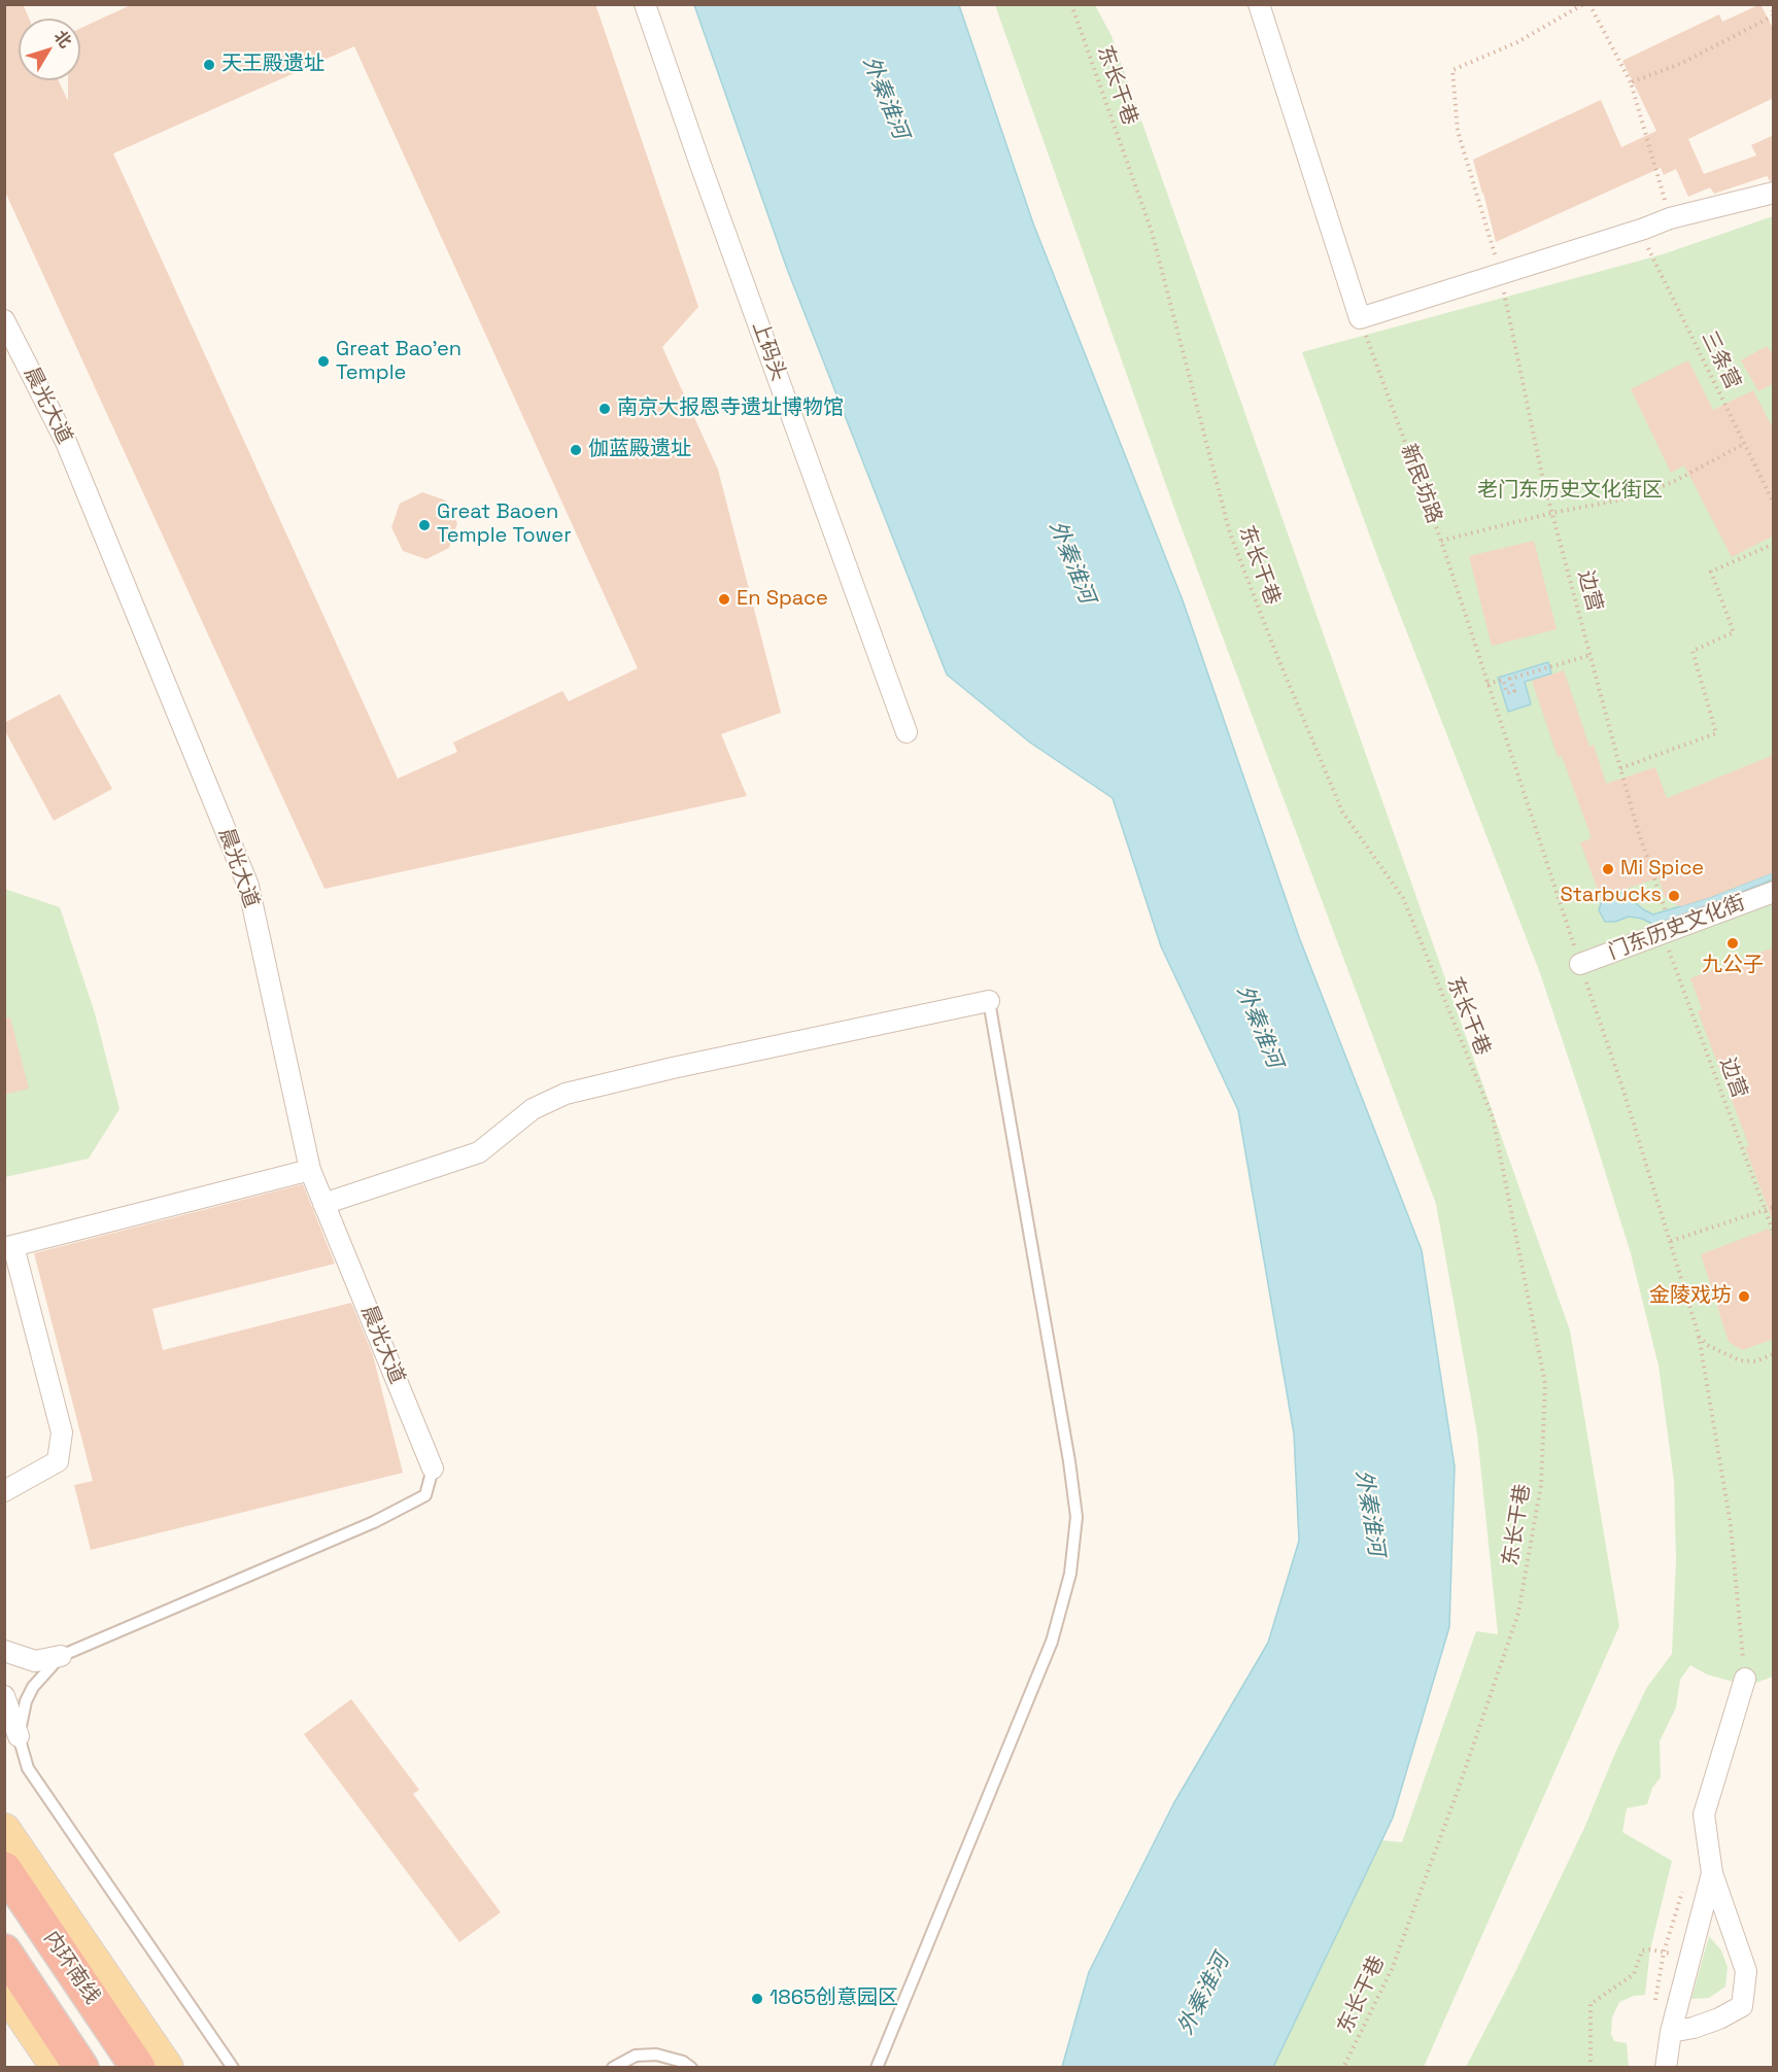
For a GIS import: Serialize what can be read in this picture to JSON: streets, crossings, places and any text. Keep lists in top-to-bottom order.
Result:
{
  "streets": {
    "highway": ["内环南线"],
    "street": ["上码头", "晨光大道", "门东历史文化街"],
    "path": [
      "东长干巷",
      "三条营",
      "新民坊路",
      "边营"
    ]
  },
  "crossings": [
    ["新民坊路", "门东历史文化街"],
    ["边营", "门东历史文化街"]
  ],
  "water": ["外秦淮河"],
  "parks": ["老门东历史文化街区"],
  "places": [
    "天王殿遗址",
    "Great Bao'en Temple",
    "南京大报恩寺遗址博物馆",
    "伽蓝殿遗址",
    "Great Baoen Temple Tower",
    "En Space",
    "Mi Spice",
    "Starbucks",
    "九公子",
    "金陵戏坊",
    "1865创意园区"
  ],
  "north": "top right"
}
